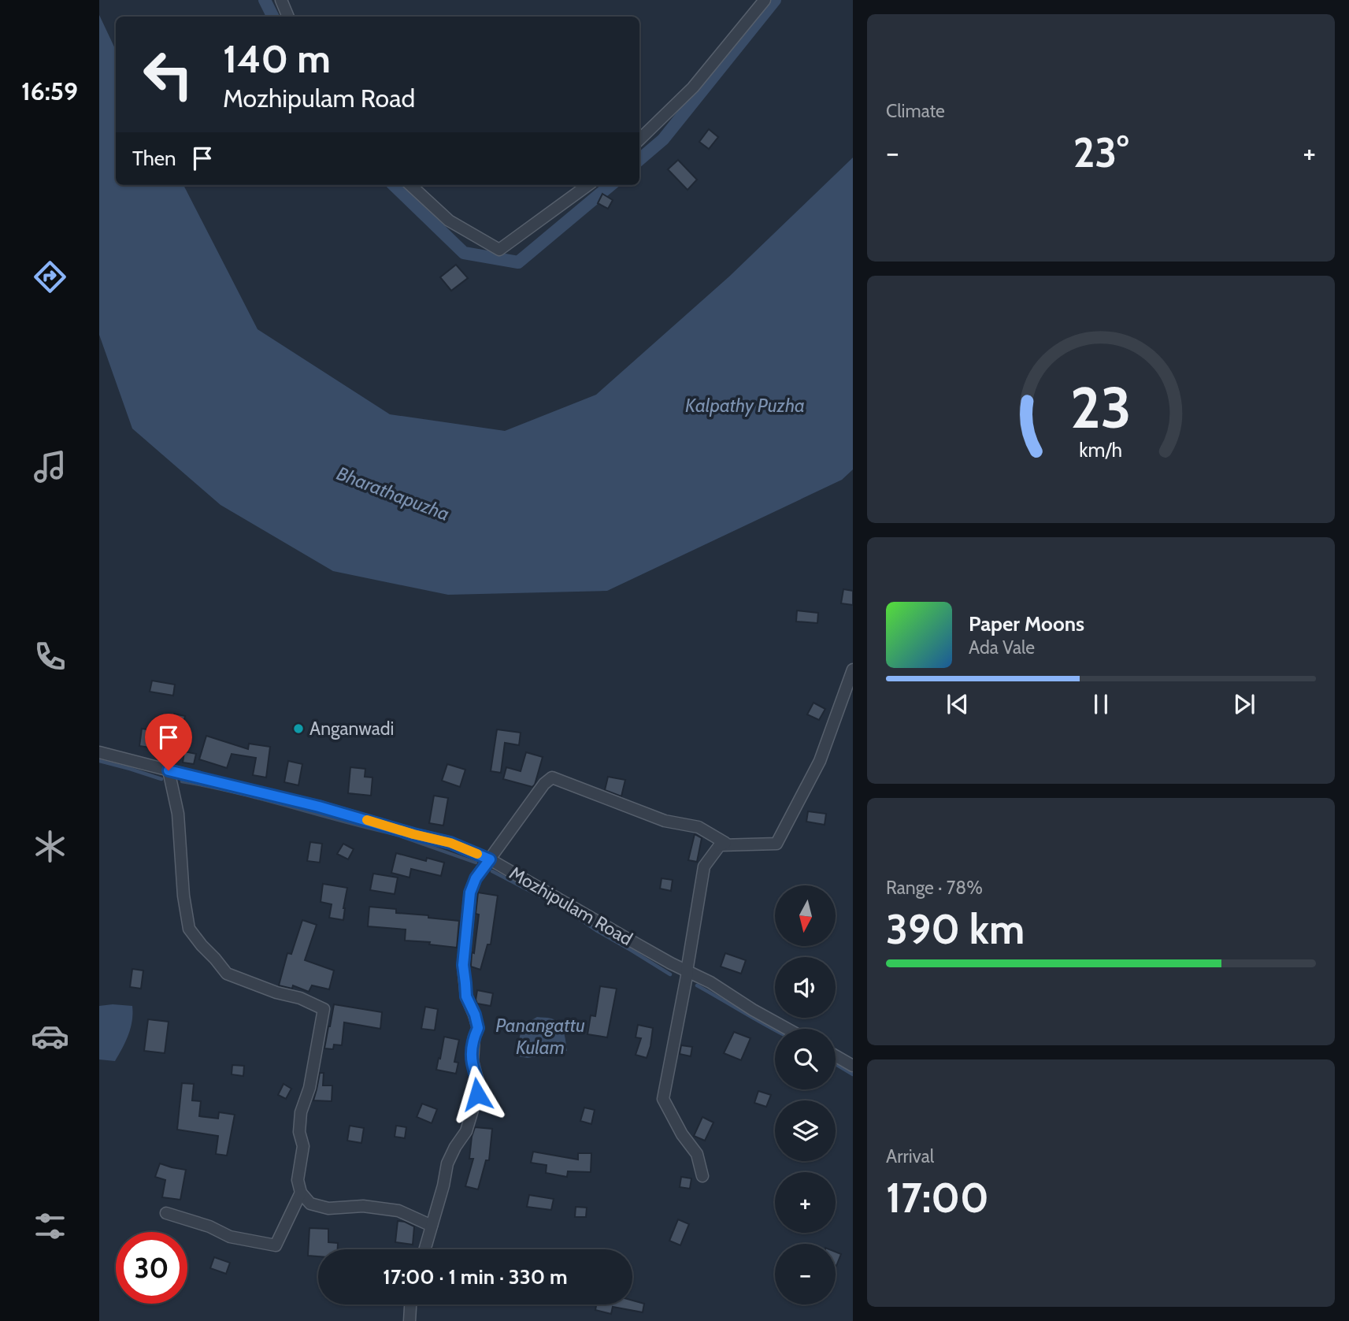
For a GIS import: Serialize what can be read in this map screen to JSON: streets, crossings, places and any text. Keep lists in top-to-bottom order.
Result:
{
  "streets": {
    "street": ["Mozhipulam Road"]
  },
  "water": ["Kalpathy Puzha", "Bharathapuzha", "Panangattu Kulam"],
  "places": ["Anganwadi"],
  "north": "bottom",
  "page": {
    "tabs": "16:59",
    "tile": [
      "Climate",
      ["Range · 78%", "390 km"],
      ["Arrival", "17:00"]
    ],
    "turn": ["140 m", "Mozhipulam Road"],
    "heat": ["−", "23°", "+"],
    "then": "Then",
    "song": ["Paper Moons", "Ada Vale"],
    "map_buttons": ["+", "−"],
    "limit": "30",
    "trip": "17:00 · 1 min · 330 m",
    "gauge": ["23", "km/h"]
  }
}
